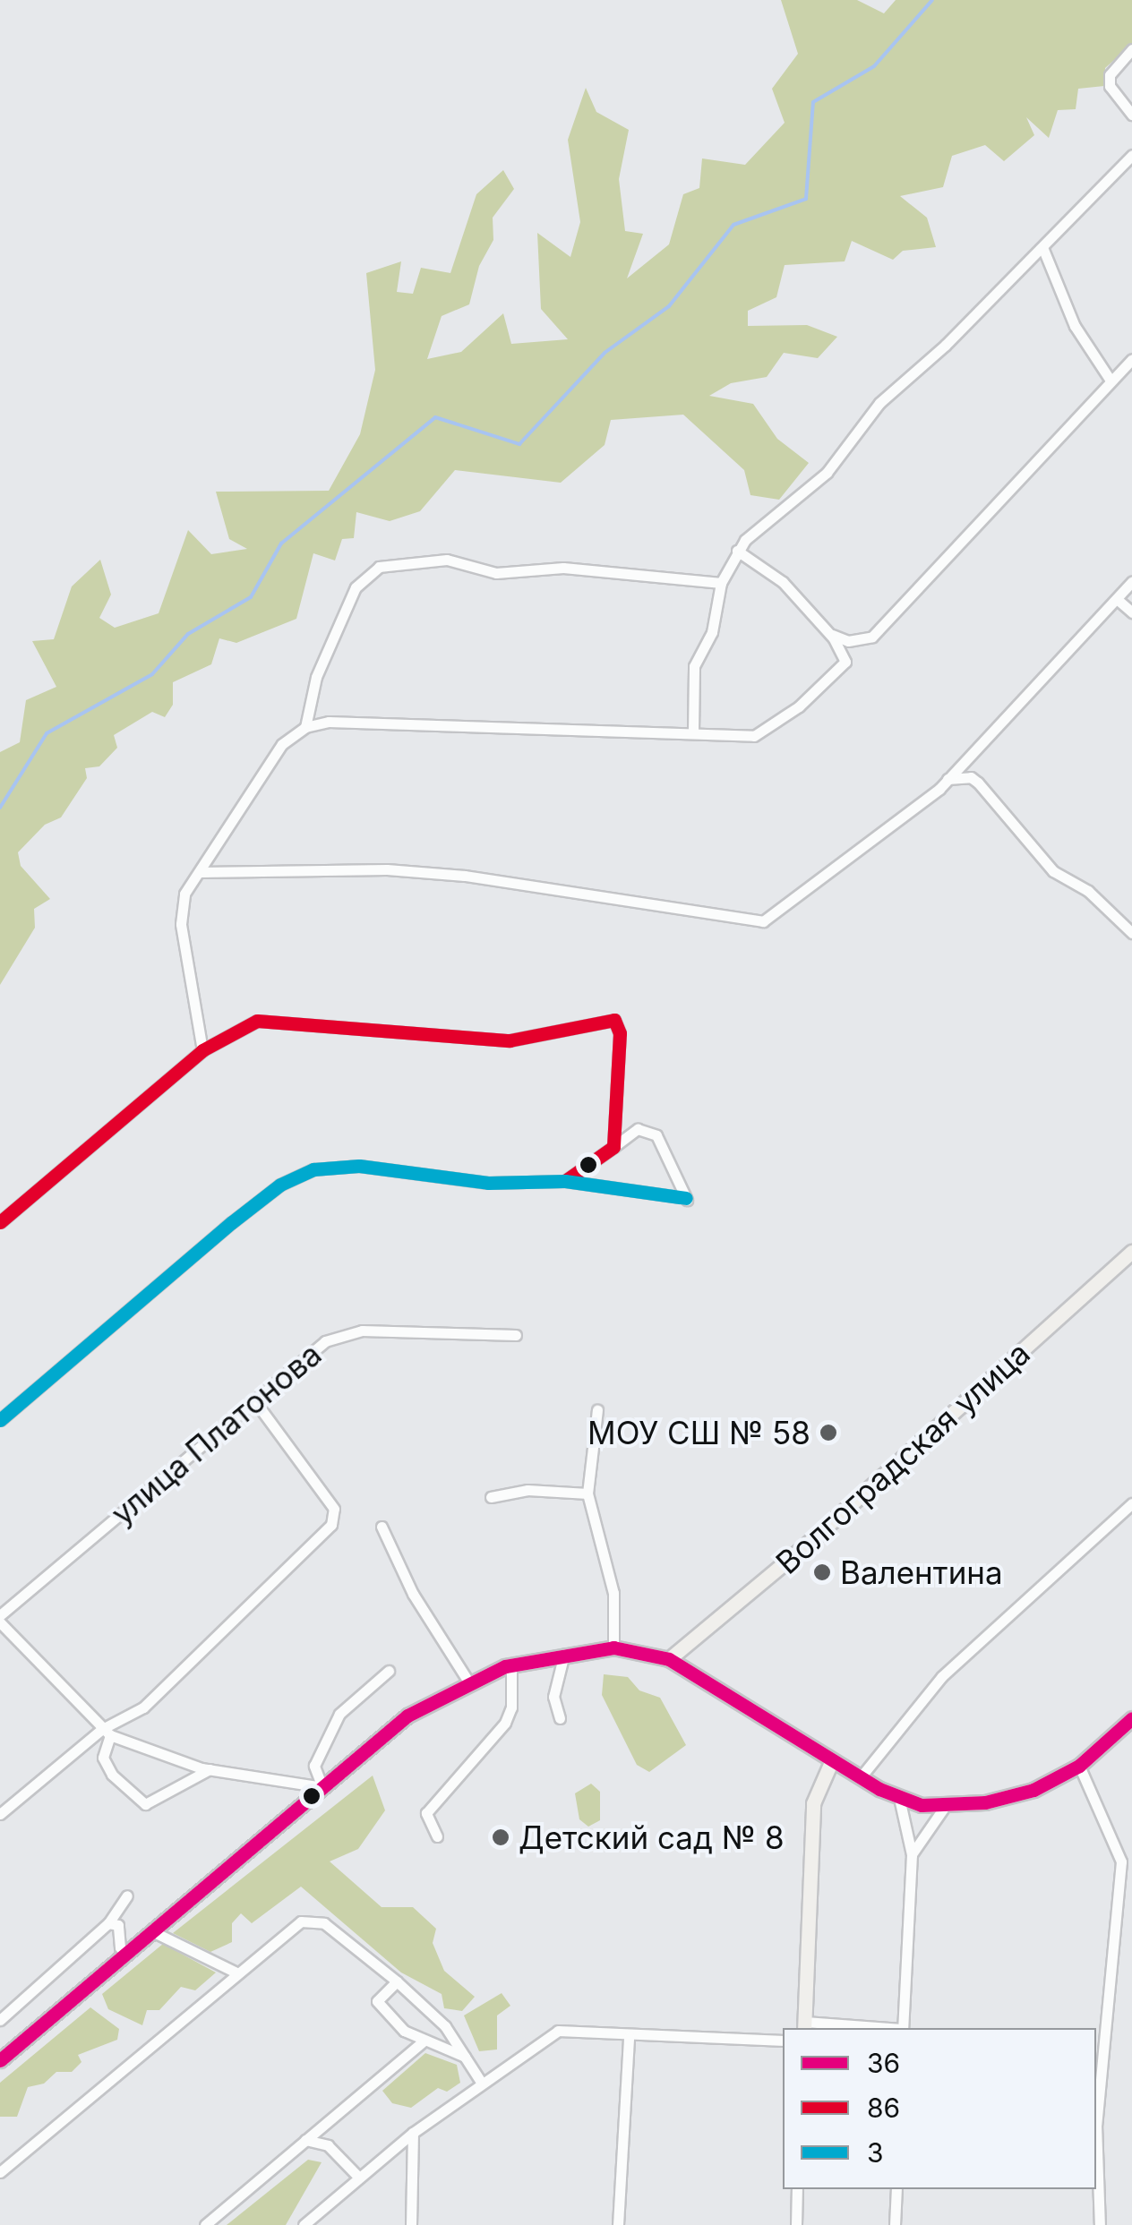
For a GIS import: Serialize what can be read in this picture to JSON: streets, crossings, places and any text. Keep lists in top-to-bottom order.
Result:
{
  "streets": {
    "main road": ["Волгоградская улица"],
    "street": ["улица Платонова"]
  },
  "places": ["МОУ СШ № 58", "Валентина", "Детский сад № 8"],
  "lines": ["transit line 86", "transit line 3", "transit line 36"],
  "legend": ["36", "86", "3"]
}
